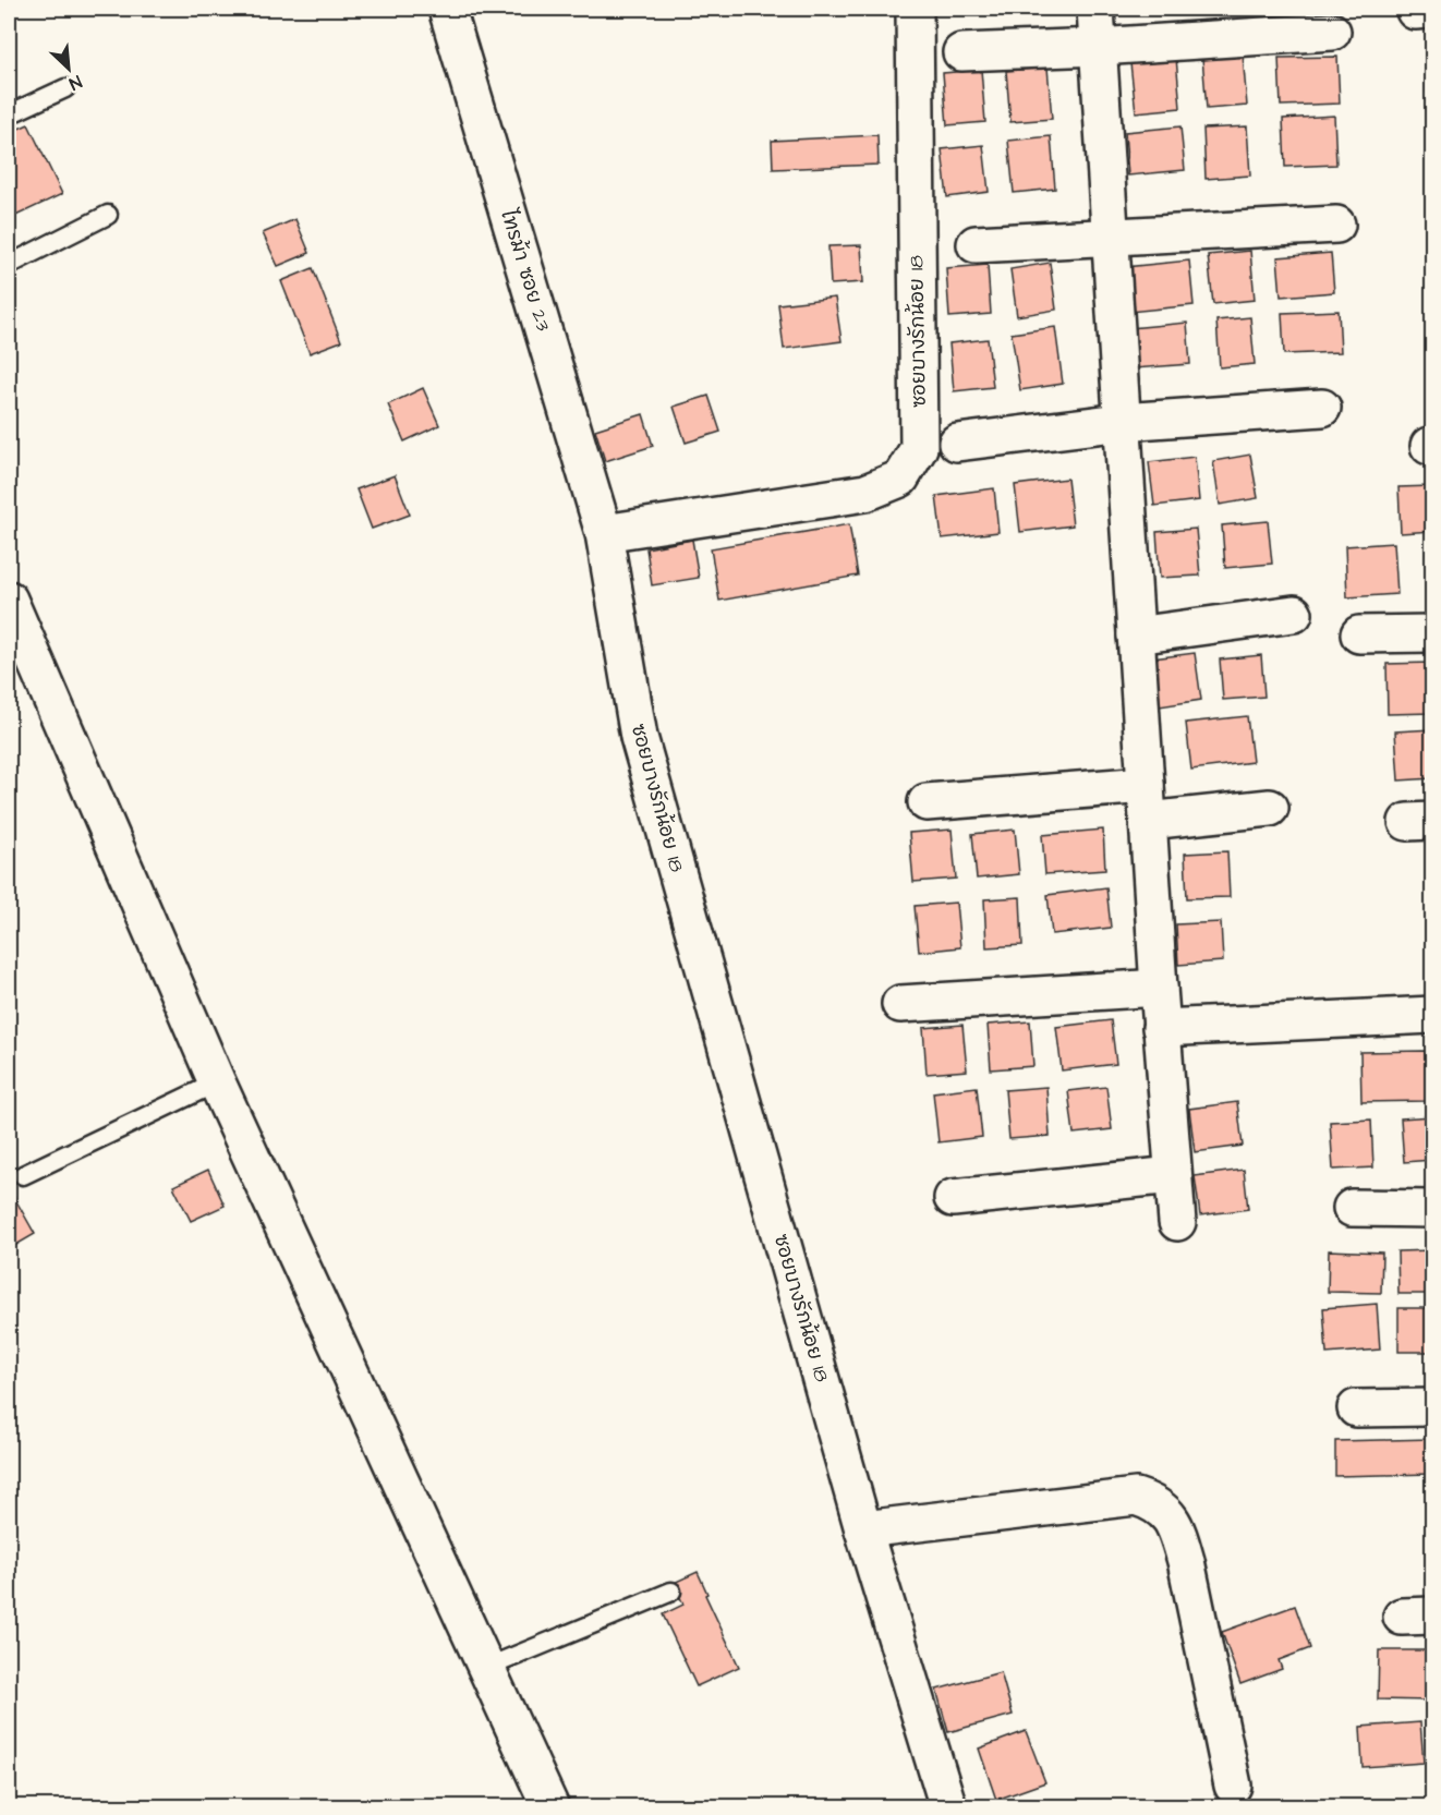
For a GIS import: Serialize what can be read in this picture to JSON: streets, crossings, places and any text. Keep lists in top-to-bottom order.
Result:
{
  "streets": {
    "street": ["ไทรม้า ซอย 23", "ซอยบางรักน้อย 18"]
  },
  "crossings": [
    ["ไทรม้า ซอย 23", "ซอยบางรักน้อย 18"]
  ],
  "north": "bottom right"
}
